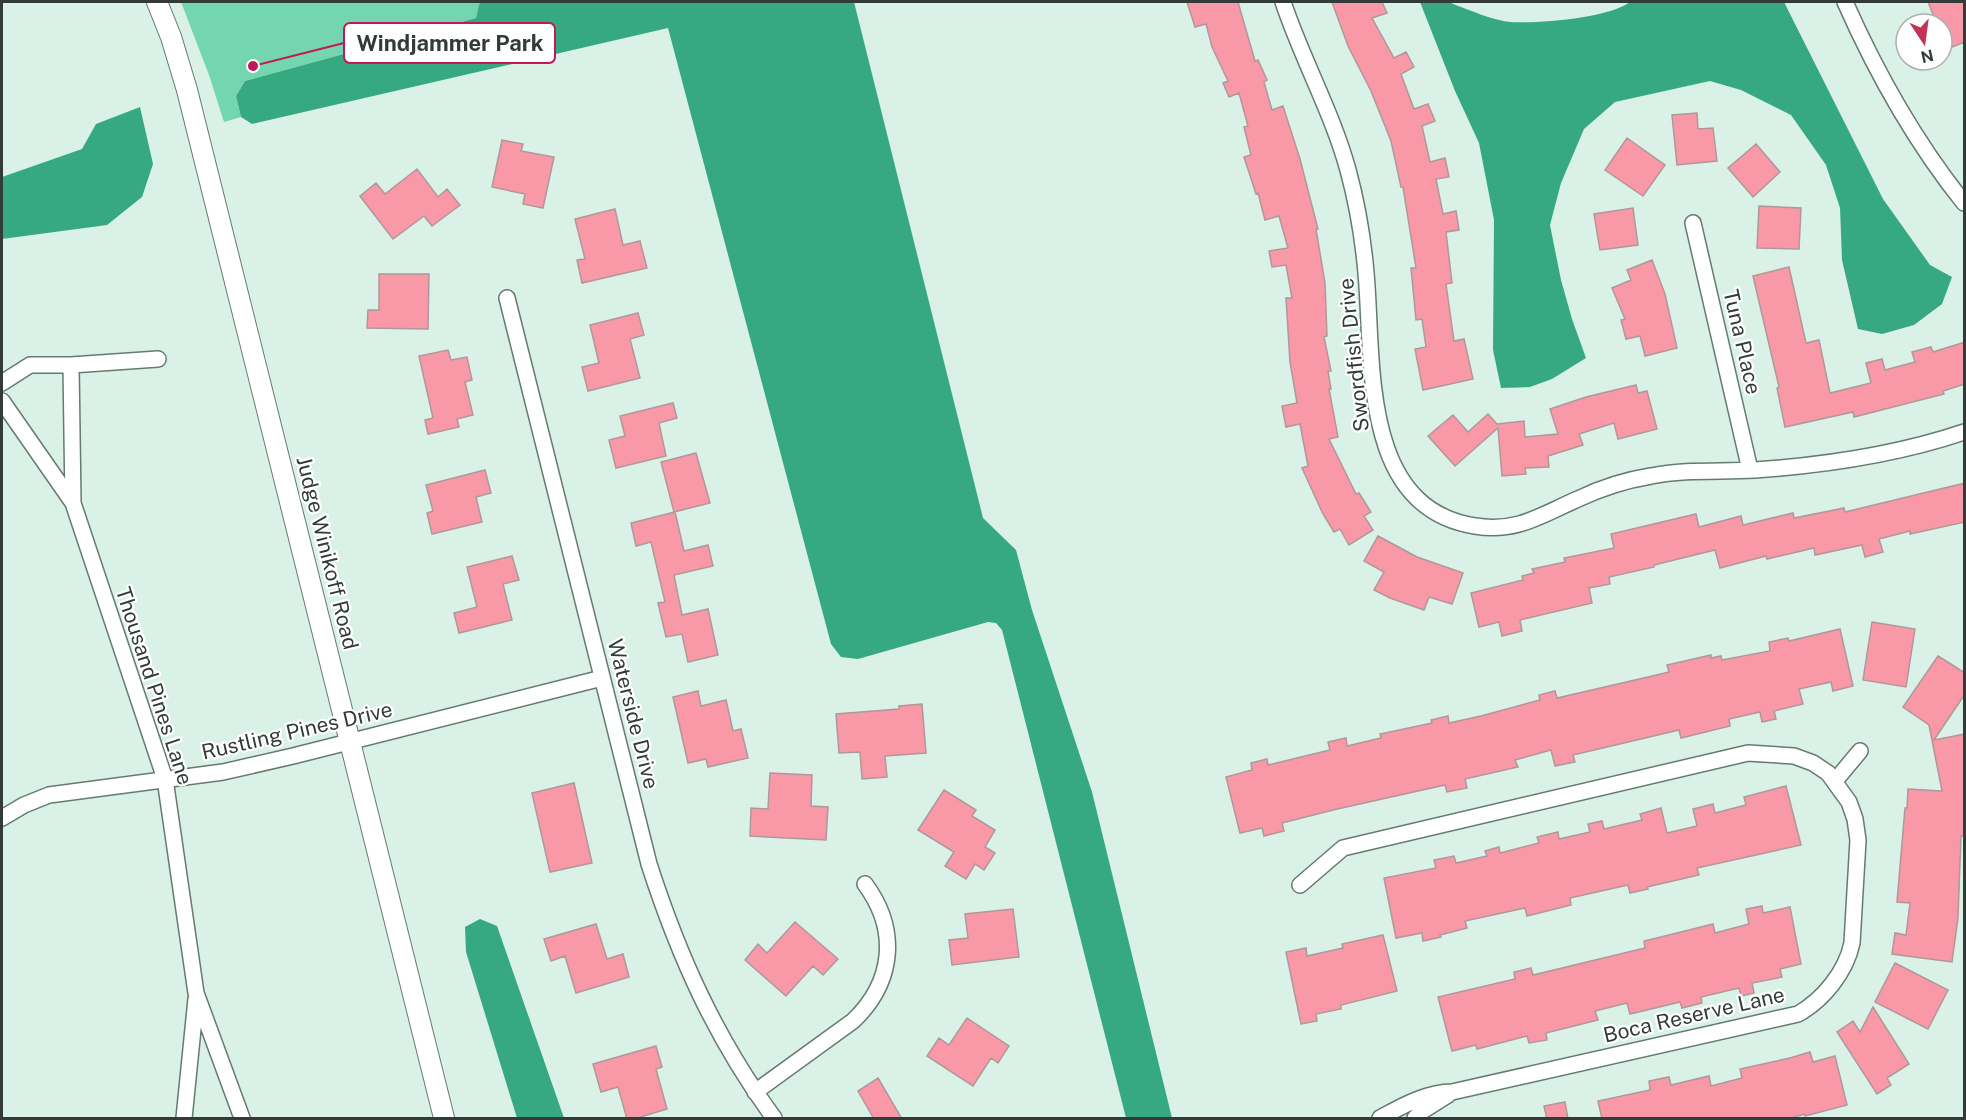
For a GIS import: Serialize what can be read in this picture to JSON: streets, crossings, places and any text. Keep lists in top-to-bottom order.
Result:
{
  "streets": {
    "street": [
      "Tuna Place",
      "Swordfish Drive",
      "Judge Winikoff Road",
      "Thousand Pines Lane",
      "Waterside Drive",
      "Rustling Pines Drive",
      "Boca Reserve Lane"
    ]
  },
  "crossings": [
    ["Tuna Place", "Swordfish Drive"],
    ["Judge Winikoff Road", "Rustling Pines Drive"],
    ["Thousand Pines Lane", "Rustling Pines Drive"],
    ["Waterside Drive", "Rustling Pines Drive"]
  ],
  "places": ["Windjammer Park"],
  "north": "bottom"
}
